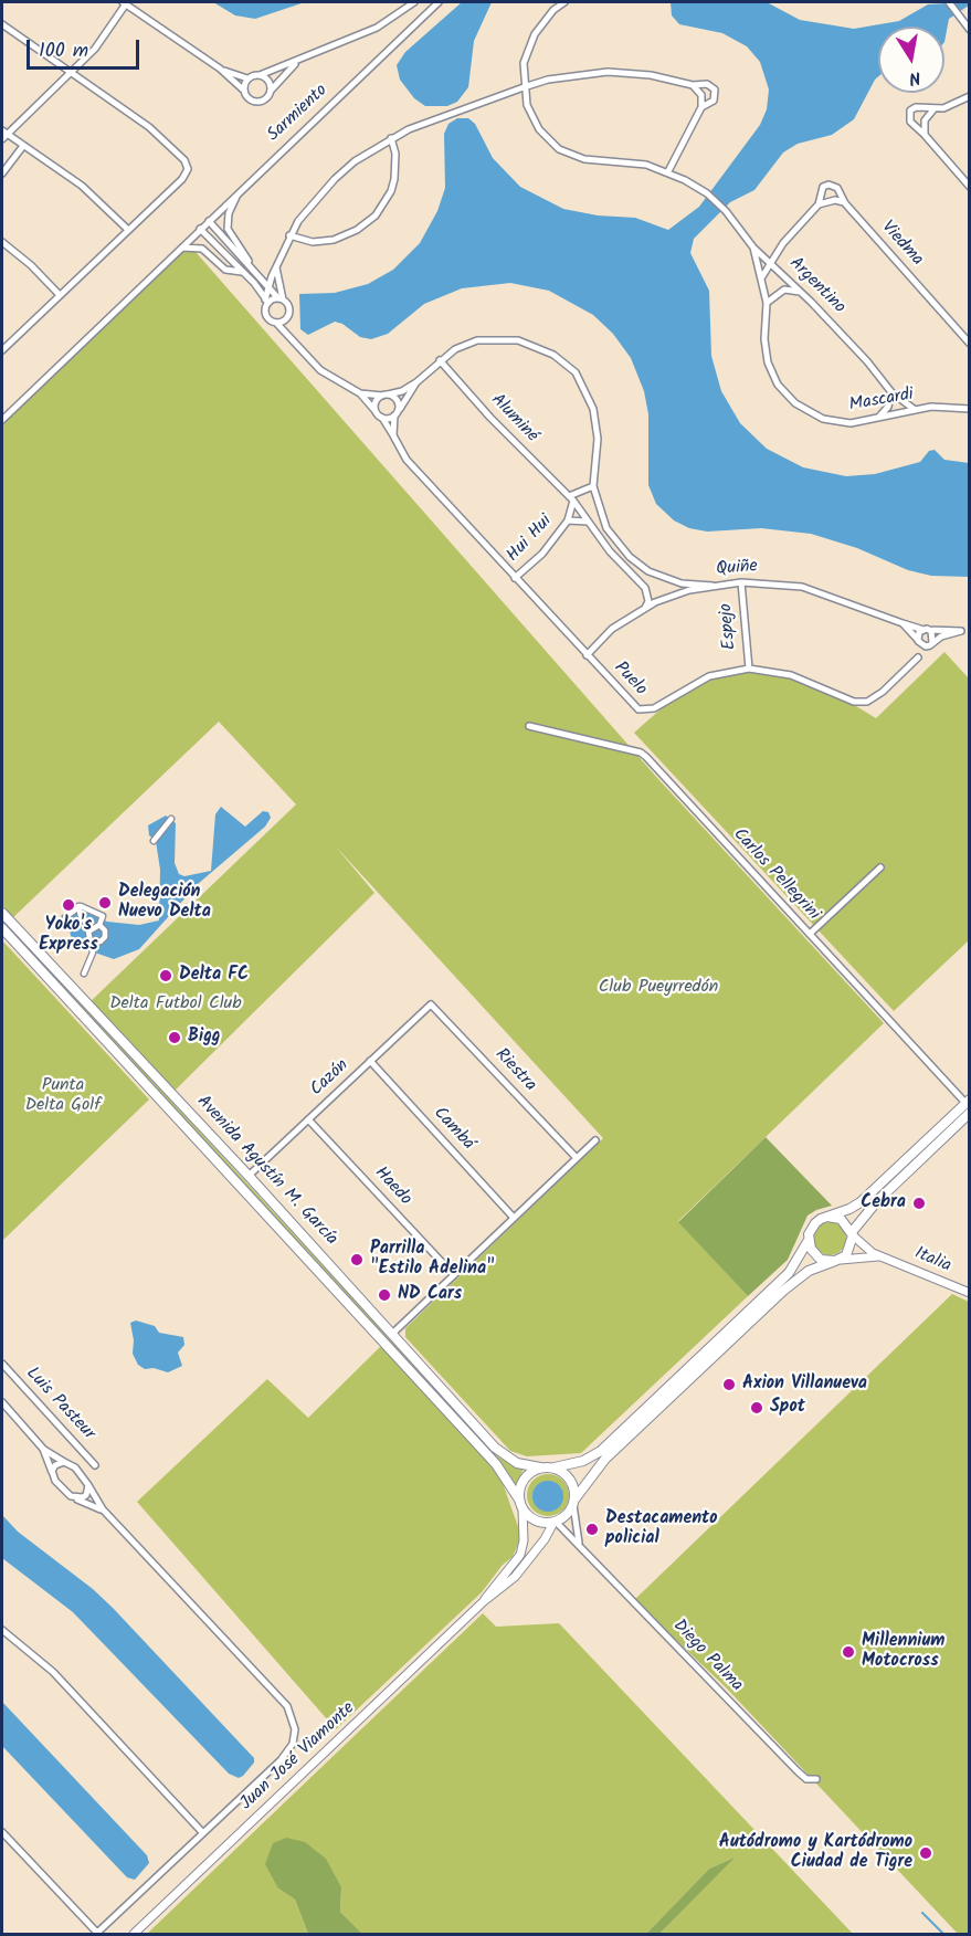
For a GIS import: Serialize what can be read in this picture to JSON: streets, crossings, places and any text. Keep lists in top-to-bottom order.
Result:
{
  "streets": {
    "main road": ["Avenida Agustín M. García"],
    "street": [
      "Sarmiento",
      "Viedma",
      "Argentino",
      "Mascardi",
      "Aluminé",
      "Hui Hui",
      "Quiñe",
      "Espejo",
      "Puelo",
      "Carlos Pellegrini",
      "Riestra",
      "Cazón",
      "Cambá",
      "Haedo",
      "Italia",
      "Luis Pasteur",
      "Diego Palma",
      "Juan José Viamonte"
    ]
  },
  "crossings": [
    ["Argentino", "Mascardi"],
    ["Aluminé", "Quiñe"],
    ["Hui Hui", "Puelo"],
    ["Quiñe", "Espejo"],
    ["Quiñe", "Puelo"],
    ["Espejo", "Puelo"],
    ["Riestra", "Cazón"],
    ["Cazón", "Cambá"],
    ["Cazón", "Avenida Agustín M. García"],
    ["Cazón", "Haedo"],
    ["Avenida Agustín M. García", "Diego Palma"],
    ["Avenida Agustín M. García", "Juan José Viamonte"],
    ["Diego Palma", "Juan José Viamonte"]
  ],
  "parks": ["Club Pueyrredón", "Delta Futbol Club", "Punta Delta Golf"],
  "places": [
    "Delegación Nuevo Delta",
    "Yoko's Express",
    "Delta FC",
    "Bigg",
    "Cebra",
    "Parrilla \"Estilo Adelina\"",
    "ND Cars",
    "Axion Villanueva",
    "Spot",
    "Destacamento policial",
    "Millennium Motocross",
    "Autódromo y Kartódromo Ciudad de Tigre"
  ],
  "scale_bar": "100 m",
  "north": "bottom"
}
